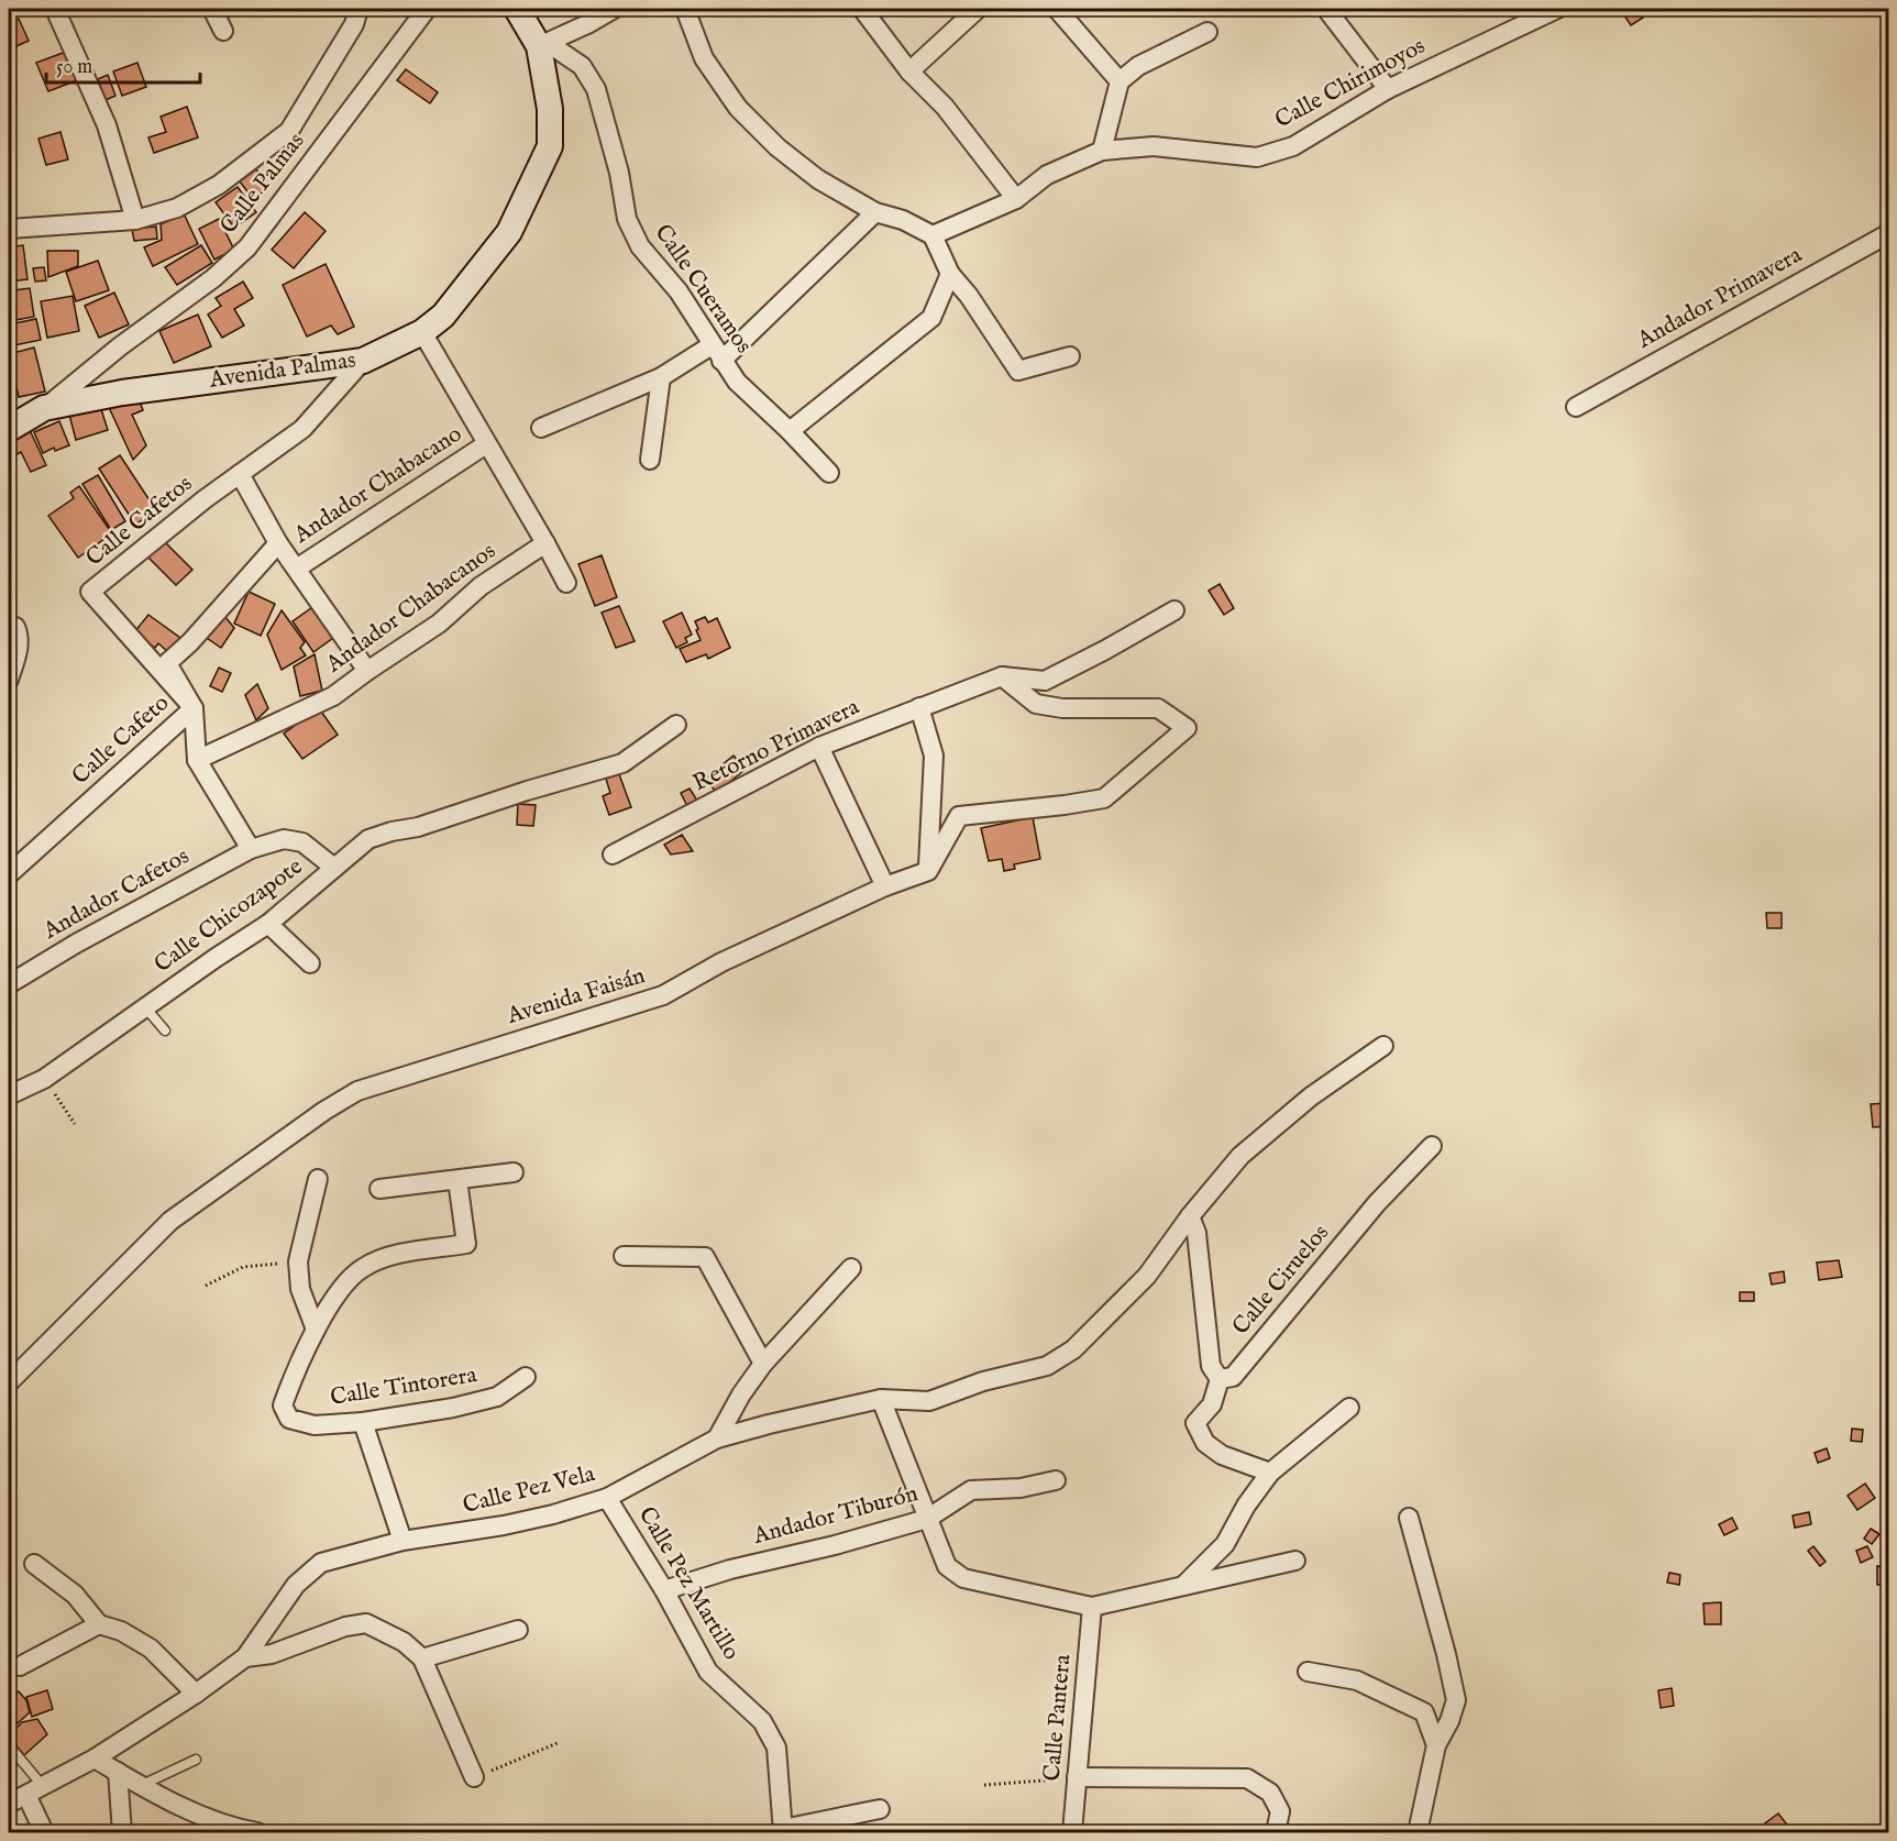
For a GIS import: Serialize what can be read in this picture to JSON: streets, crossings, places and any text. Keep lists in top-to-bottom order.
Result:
{
  "streets": {
    "main road": ["Avenida Palmas"],
    "street": [
      "Calle Chirimoyos",
      "Calle Palmas",
      "Calle Cueramos",
      "Andador Primavera",
      "Andador Chabacano",
      "Calle Cafetos",
      "Andador Chabacanos",
      "Calle Cafeto",
      "Retorno Primavera",
      "Andador Cafetos",
      "Calle Chicozapote",
      "Avenida Faisán",
      "Calle Ciruelos",
      "Calle Tintorera",
      "Calle Pez Vela",
      "Andador Tiburón",
      "Calle Pez Martillo",
      "Calle Pantera"
    ]
  },
  "crossings": [
    ["Calle Palmas", "Avenida Palmas"],
    ["Calle Cueramos", "Avenida Palmas"],
    ["Avenida Palmas", "Calle Cafetos"],
    ["Calle Cafetos", "Calle Cafeto"],
    ["Andador Cafetos", "Calle Chicozapote"],
    ["Calle Pez Vela", "Calle Pez Martillo"],
    ["Andador Tiburón", "Calle Pez Martillo"]
  ],
  "scale_bar": "50 m"
}
